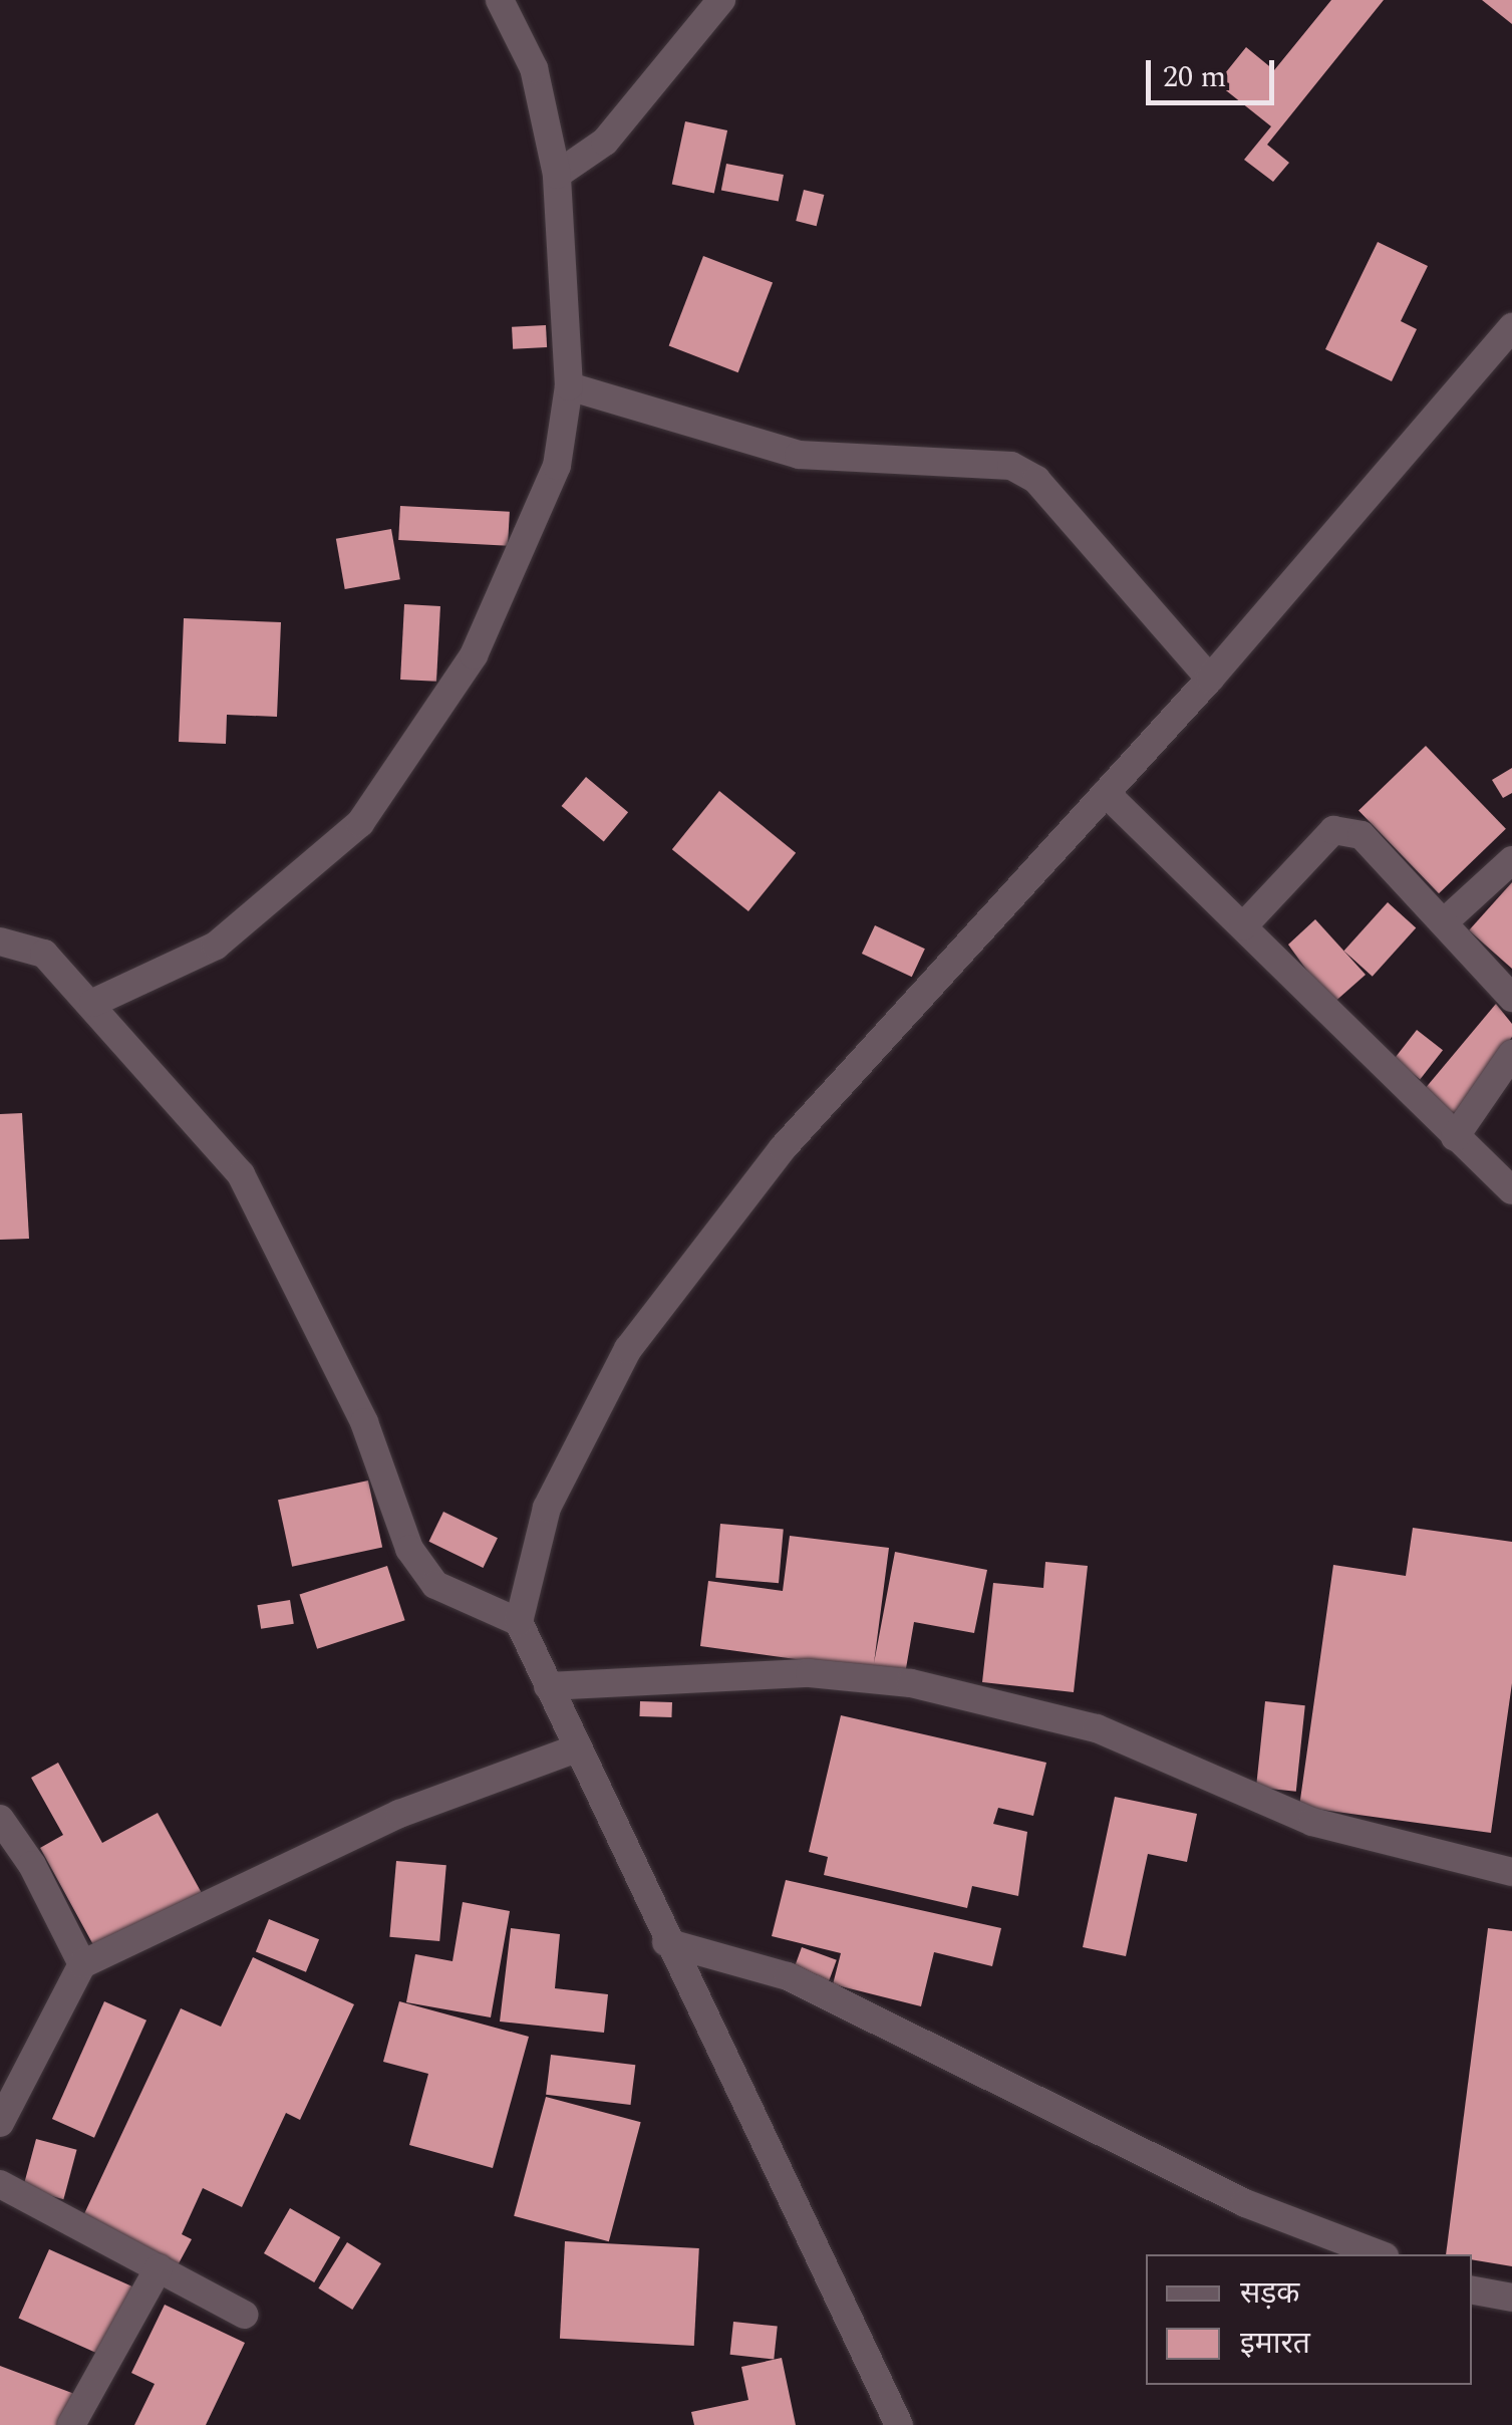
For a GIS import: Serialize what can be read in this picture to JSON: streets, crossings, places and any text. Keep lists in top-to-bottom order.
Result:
{
  "legend": ["सड़क", "इमारत"],
  "scale_bar": "20 m"
}
